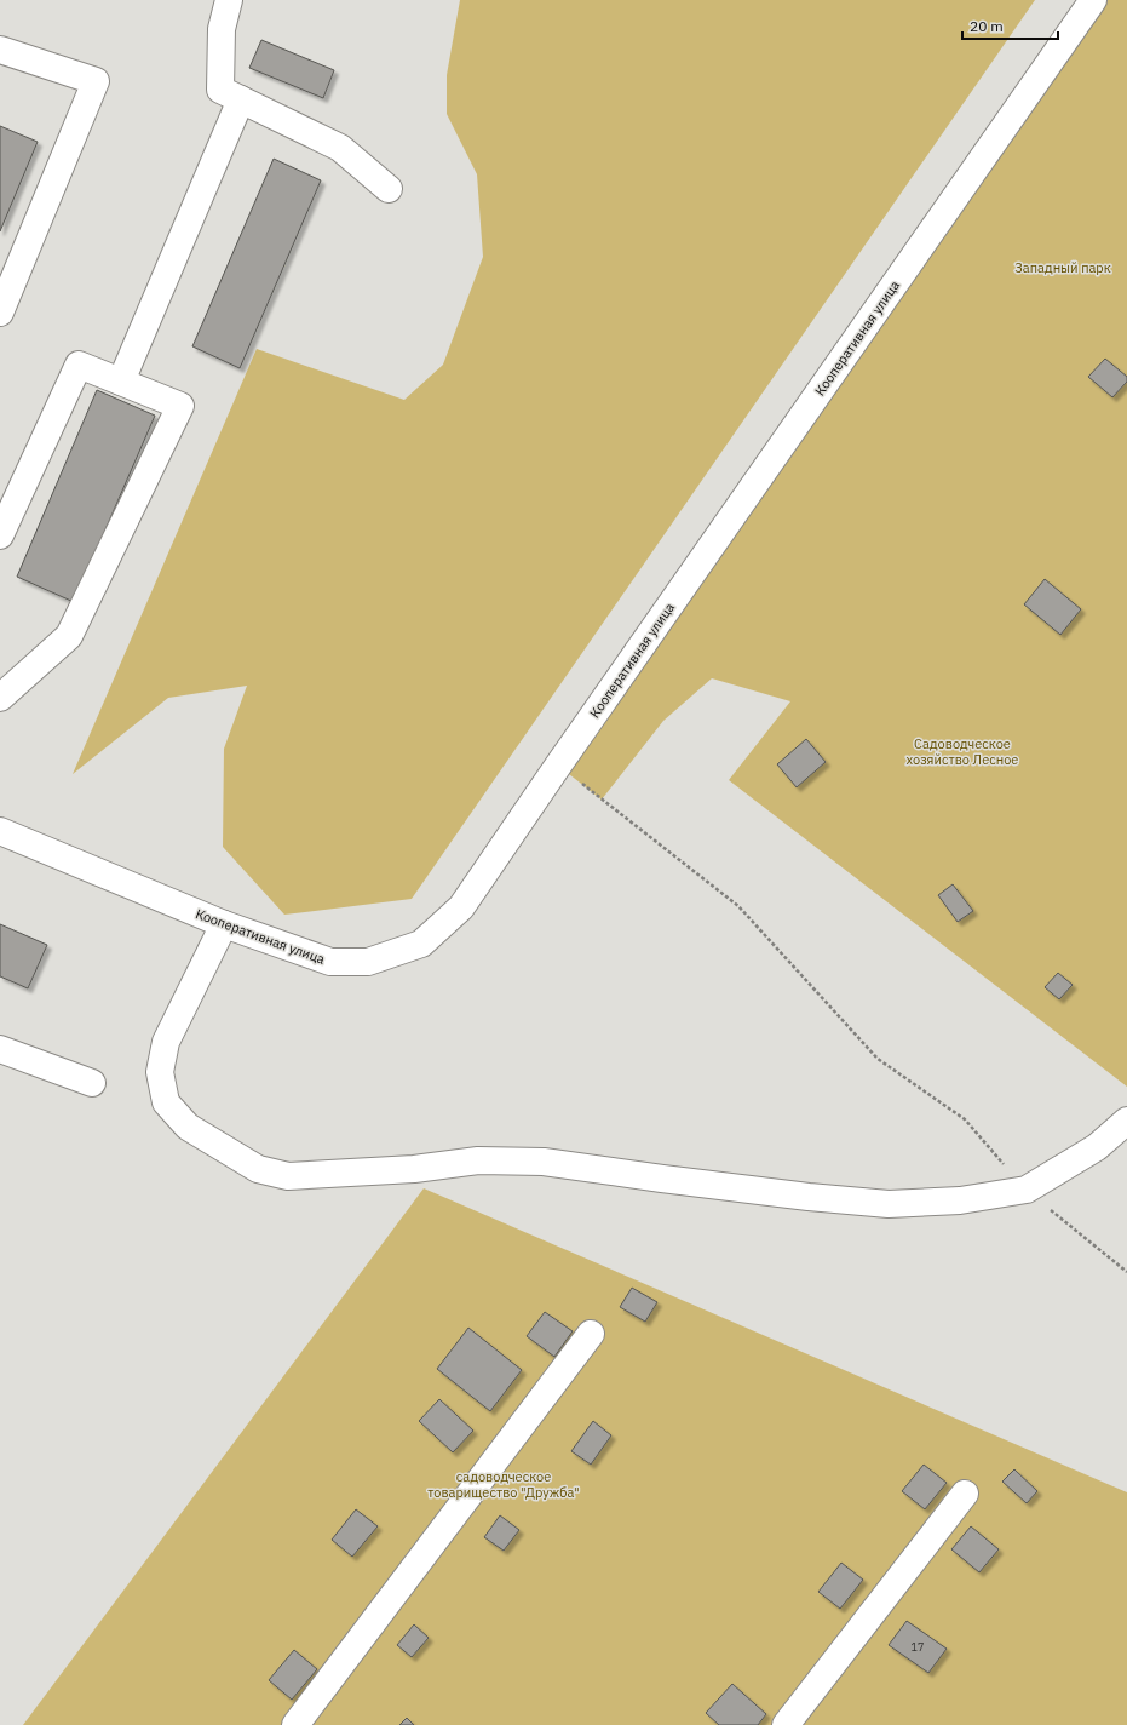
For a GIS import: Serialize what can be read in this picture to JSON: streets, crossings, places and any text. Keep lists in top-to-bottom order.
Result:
{
  "streets": {
    "street": ["Кооперативная улица"]
  },
  "parks": ["Западный парк", "Садоводческое хозяйство Лесное", "садоводческое товарищество \"Дружба\""],
  "house_numbers": ["17"],
  "scale_bar": "20 m"
}
